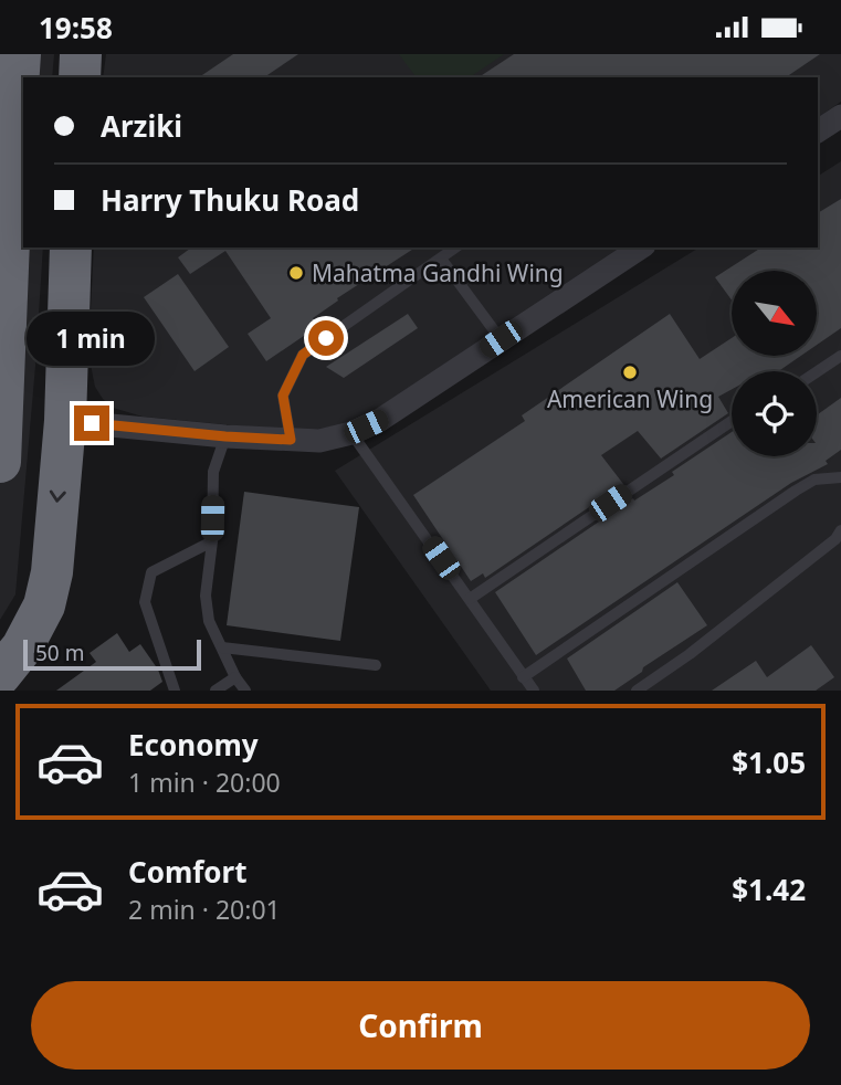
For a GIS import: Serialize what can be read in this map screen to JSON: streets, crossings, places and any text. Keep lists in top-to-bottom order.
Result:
{
  "places": ["Mahatma Gandhi Wing", "American Wing"],
  "scale_bar": "50 m",
  "north": "bottom right",
  "page": {
    "status": "19:58",
    "banner": ["Arziki", "Harry Thuku Road"],
    "bubble": "1 min",
    "scale": "50 m",
    "list": [
      {
        "name": "Economy",
        "note": "1 min · 20:00",
        "value": "$1.05"
      },
      {
        "name": "Comfort",
        "note": "2 min · 20:01",
        "value": "$1.42"
      }
    ],
    "buttons": "Confirm"
  }
}
